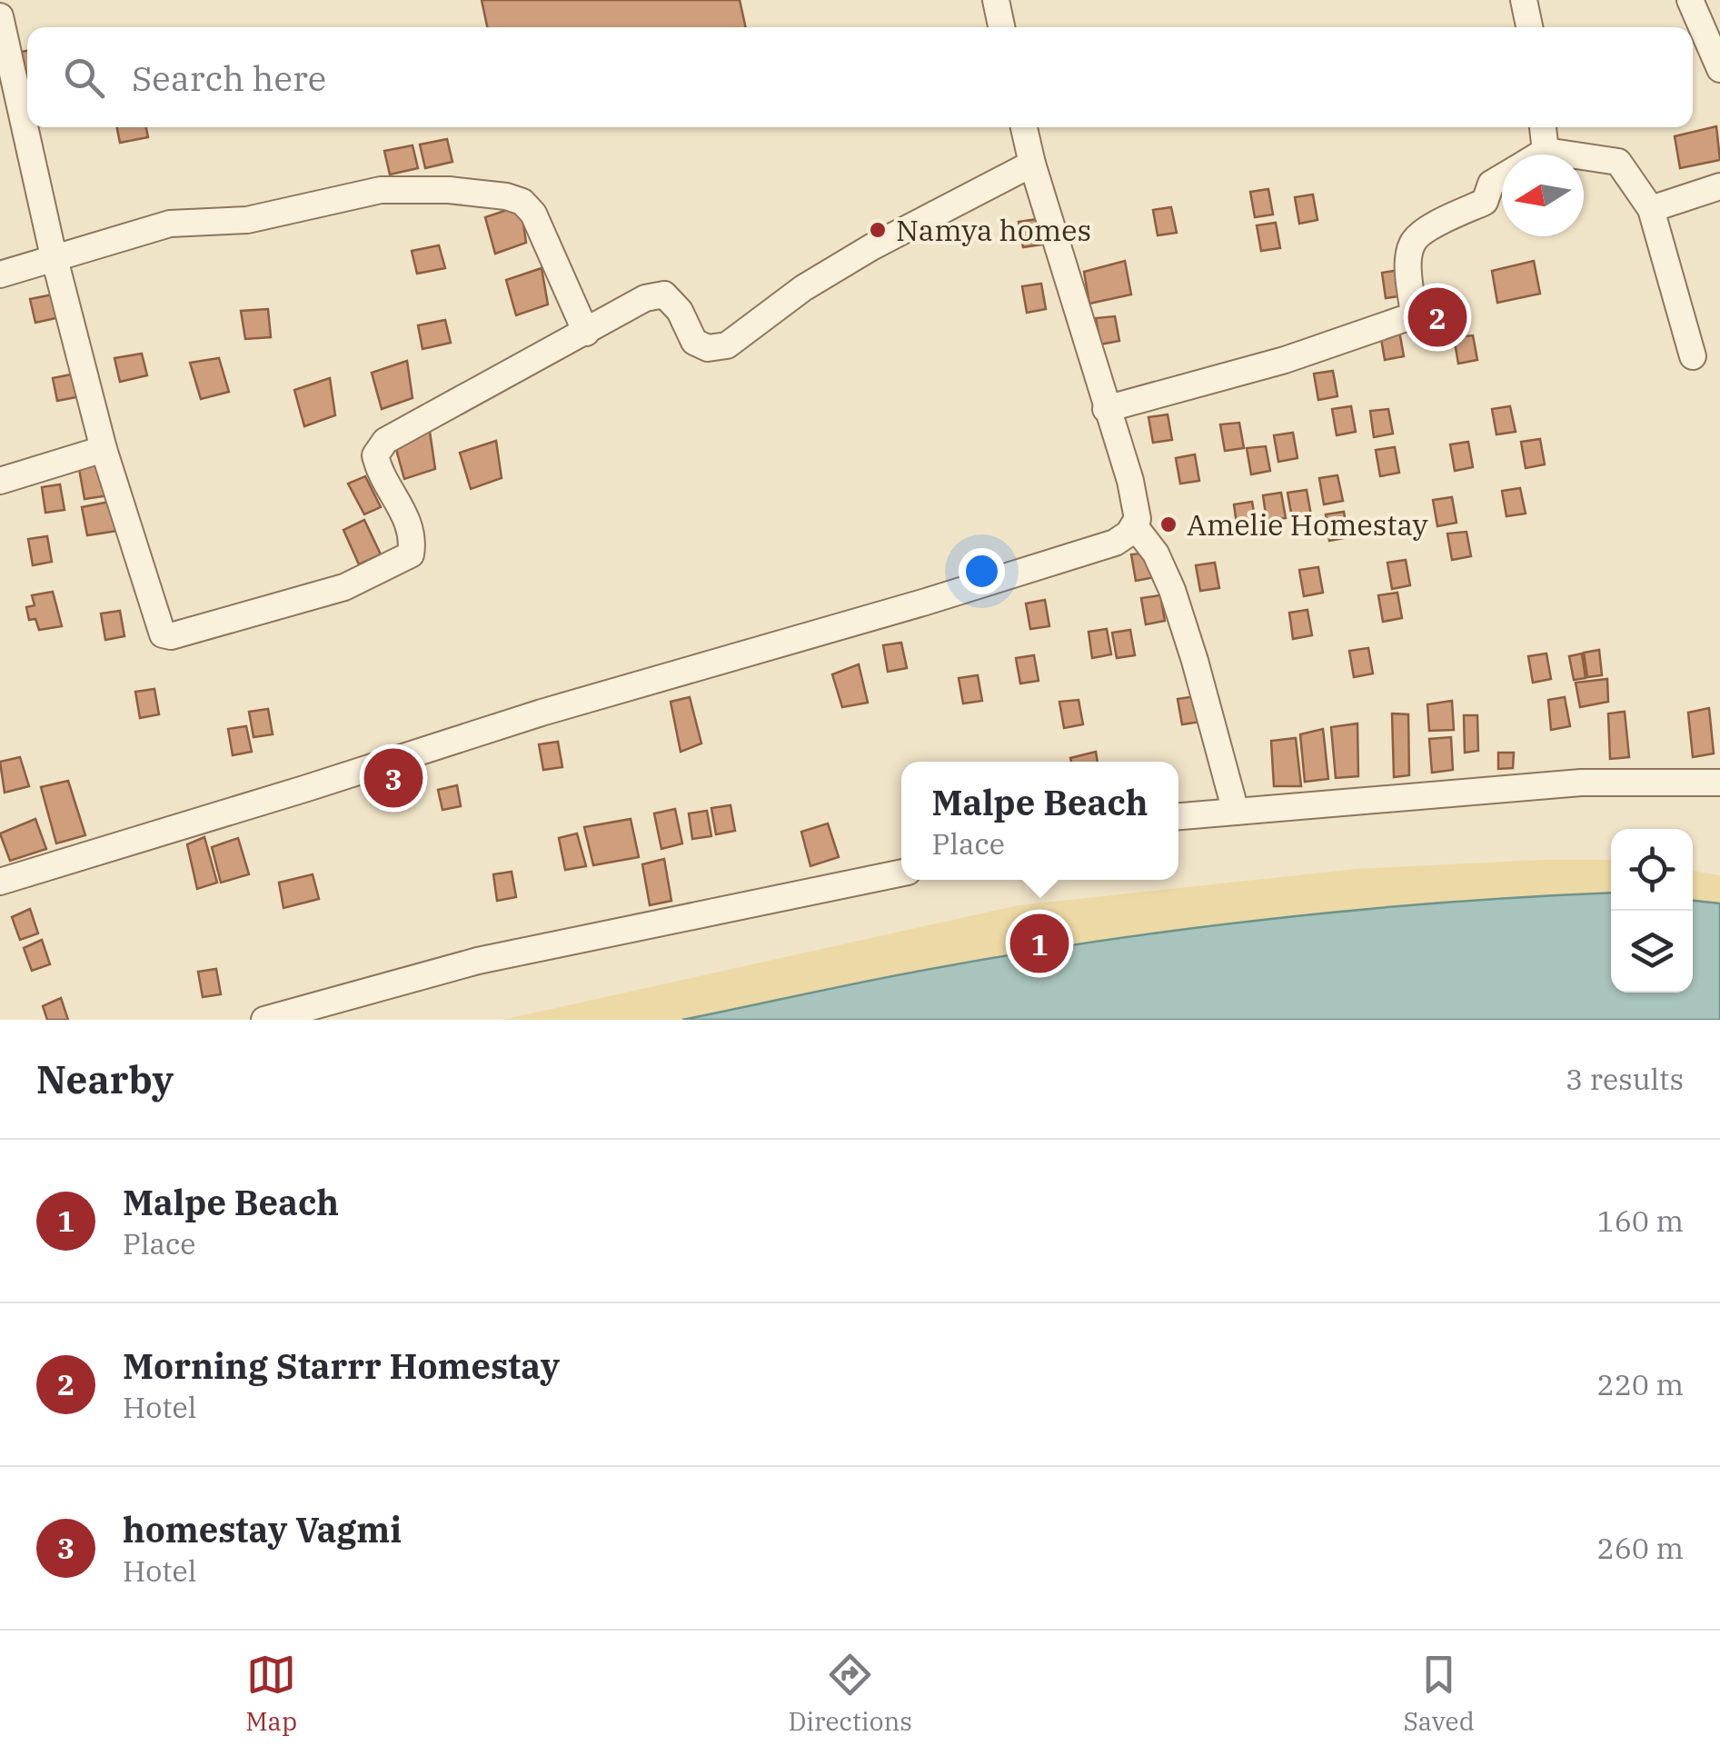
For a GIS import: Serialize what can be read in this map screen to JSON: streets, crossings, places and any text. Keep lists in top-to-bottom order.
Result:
{
  "places": ["Namya homes", "Amelie Homestay"],
  "north": "left",
  "page": {
    "search": "Search here",
    "pins": ["2", "3", "1"],
    "popup": ["Malpe Beach", "Place"],
    "heading": ["Nearby", "3 results"],
    "list": [
      {
        "mark": "1",
        "name": "Malpe Beach",
        "note": "Place",
        "value": "160 m"
      },
      {
        "mark": "2",
        "name": "Morning Starrr Homestay",
        "note": "Hotel",
        "value": "220 m"
      },
      {
        "mark": "3",
        "name": "homestay Vagmi",
        "note": "Hotel",
        "value": "260 m"
      }
    ],
    "nav": ["Map", "Directions", "Saved"]
  }
}
